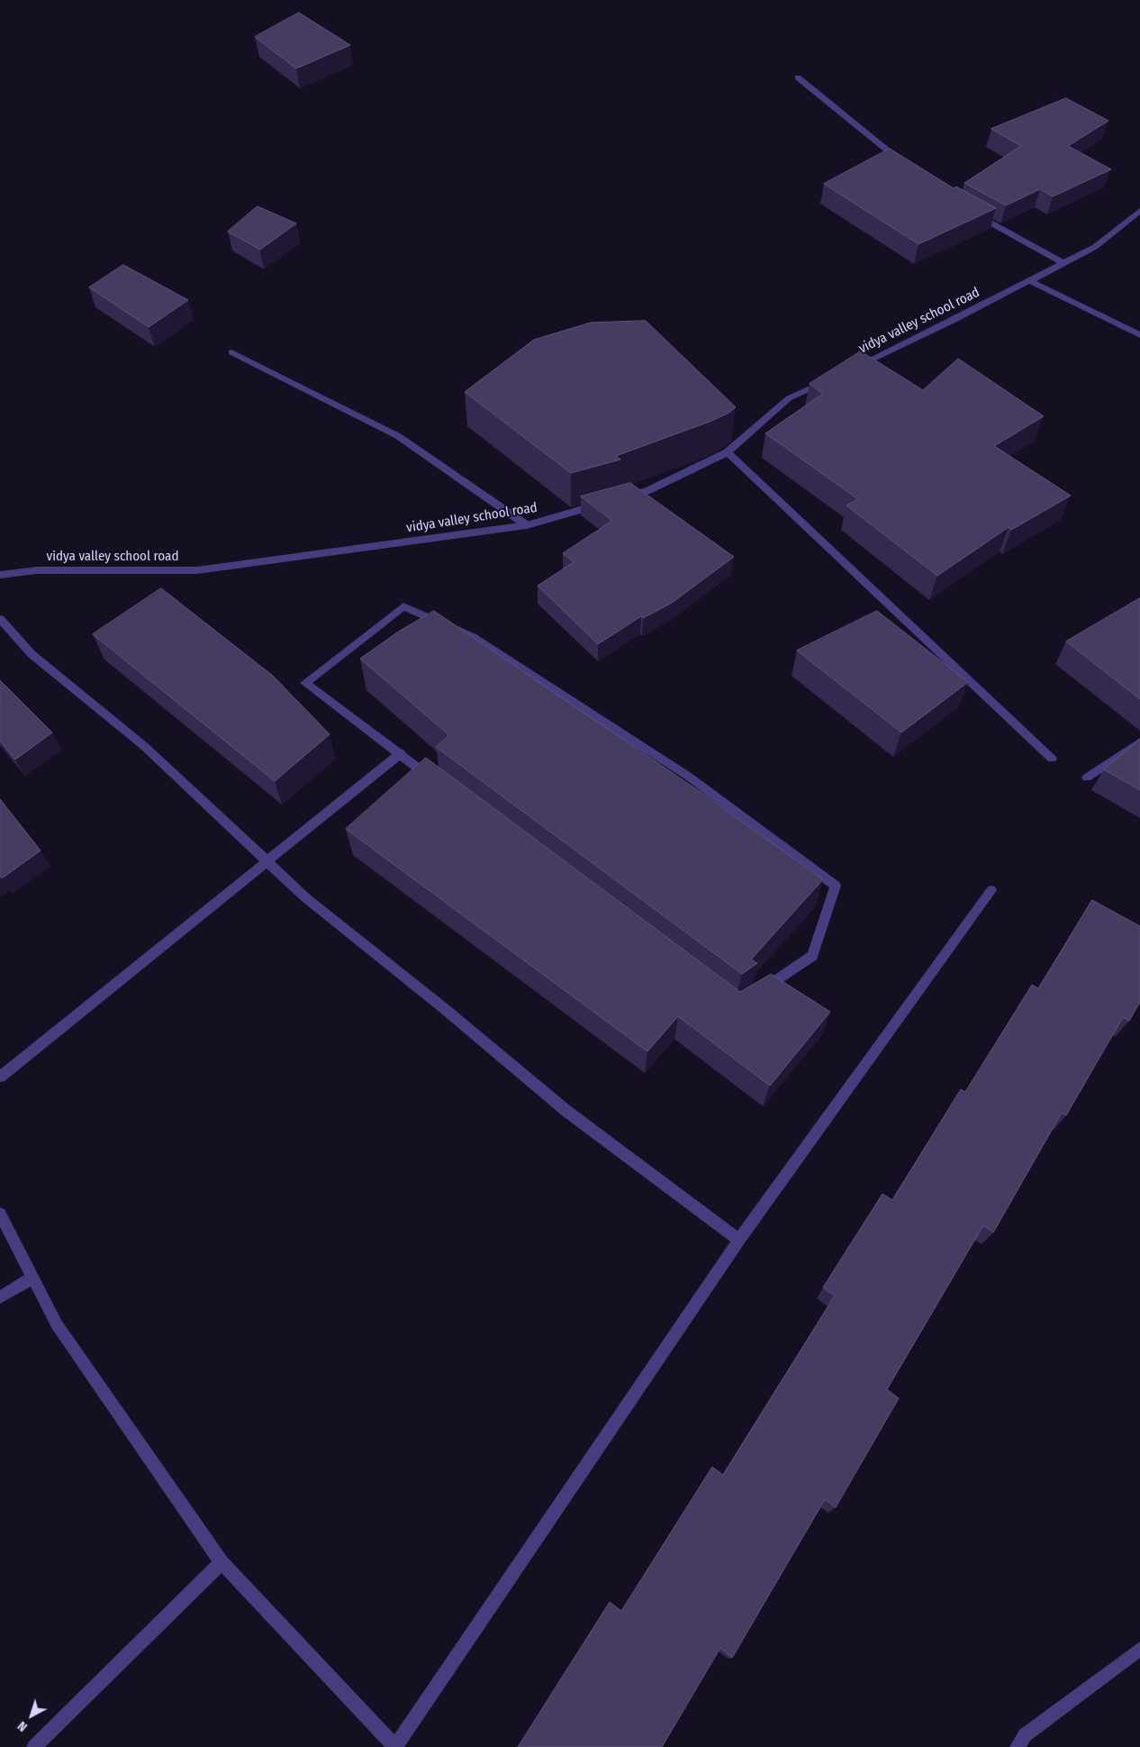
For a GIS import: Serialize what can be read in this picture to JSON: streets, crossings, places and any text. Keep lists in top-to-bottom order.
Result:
{
  "streets": {
    "street": ["vidya valley school road"]
  },
  "north": "bottom left"
}
